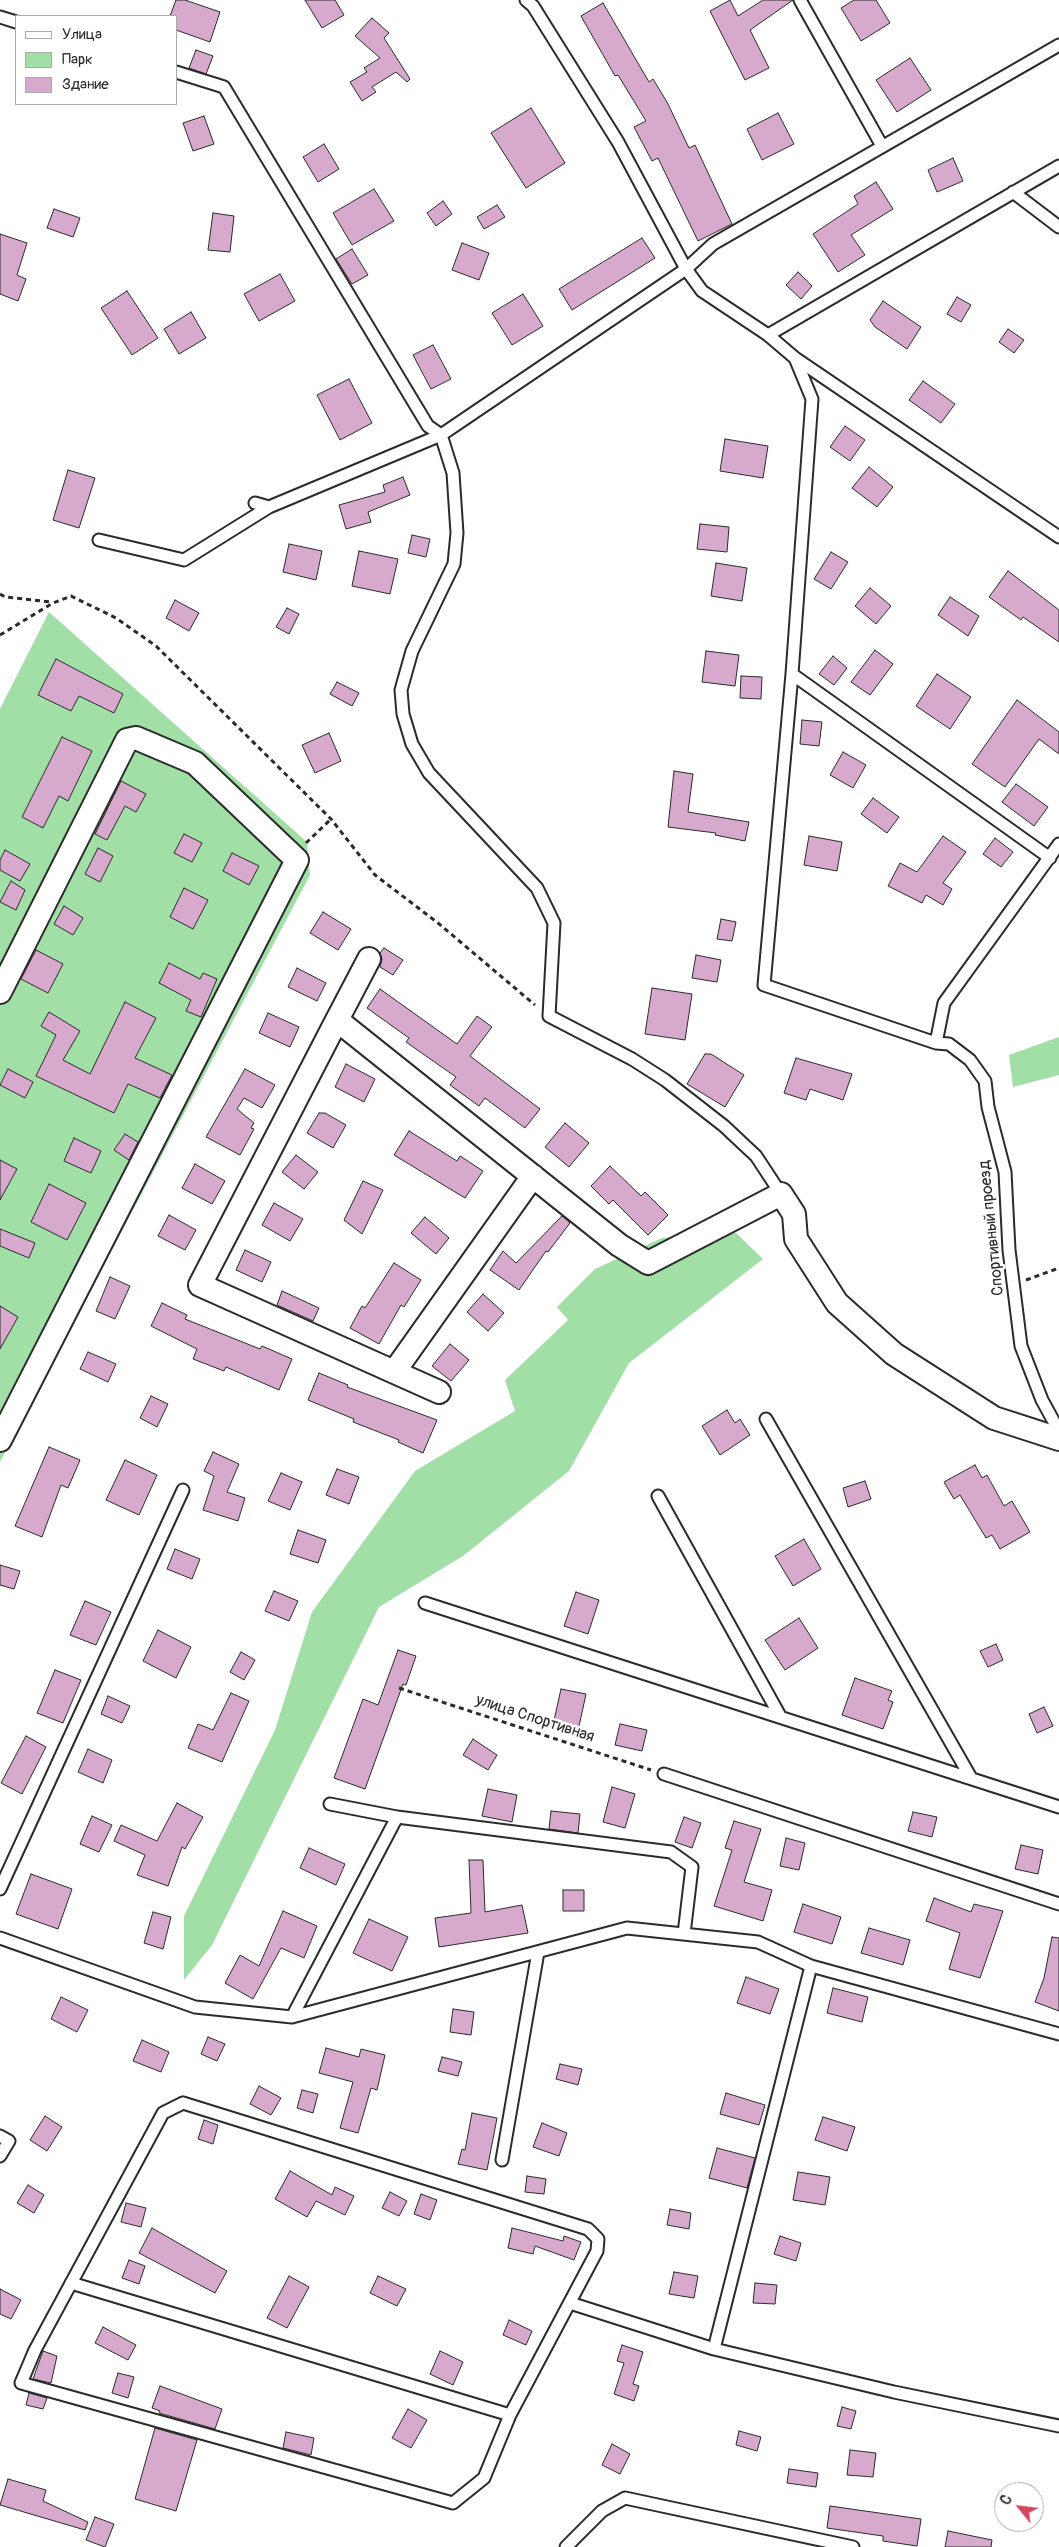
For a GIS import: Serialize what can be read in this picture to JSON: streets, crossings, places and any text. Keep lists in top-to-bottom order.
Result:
{
  "streets": {
    "lane": ["Спортивный проезд"],
    "path": ["улица Спортивная"]
  },
  "legend": ["Улица", "Парк", "Здание"],
  "north": "top left"
}
